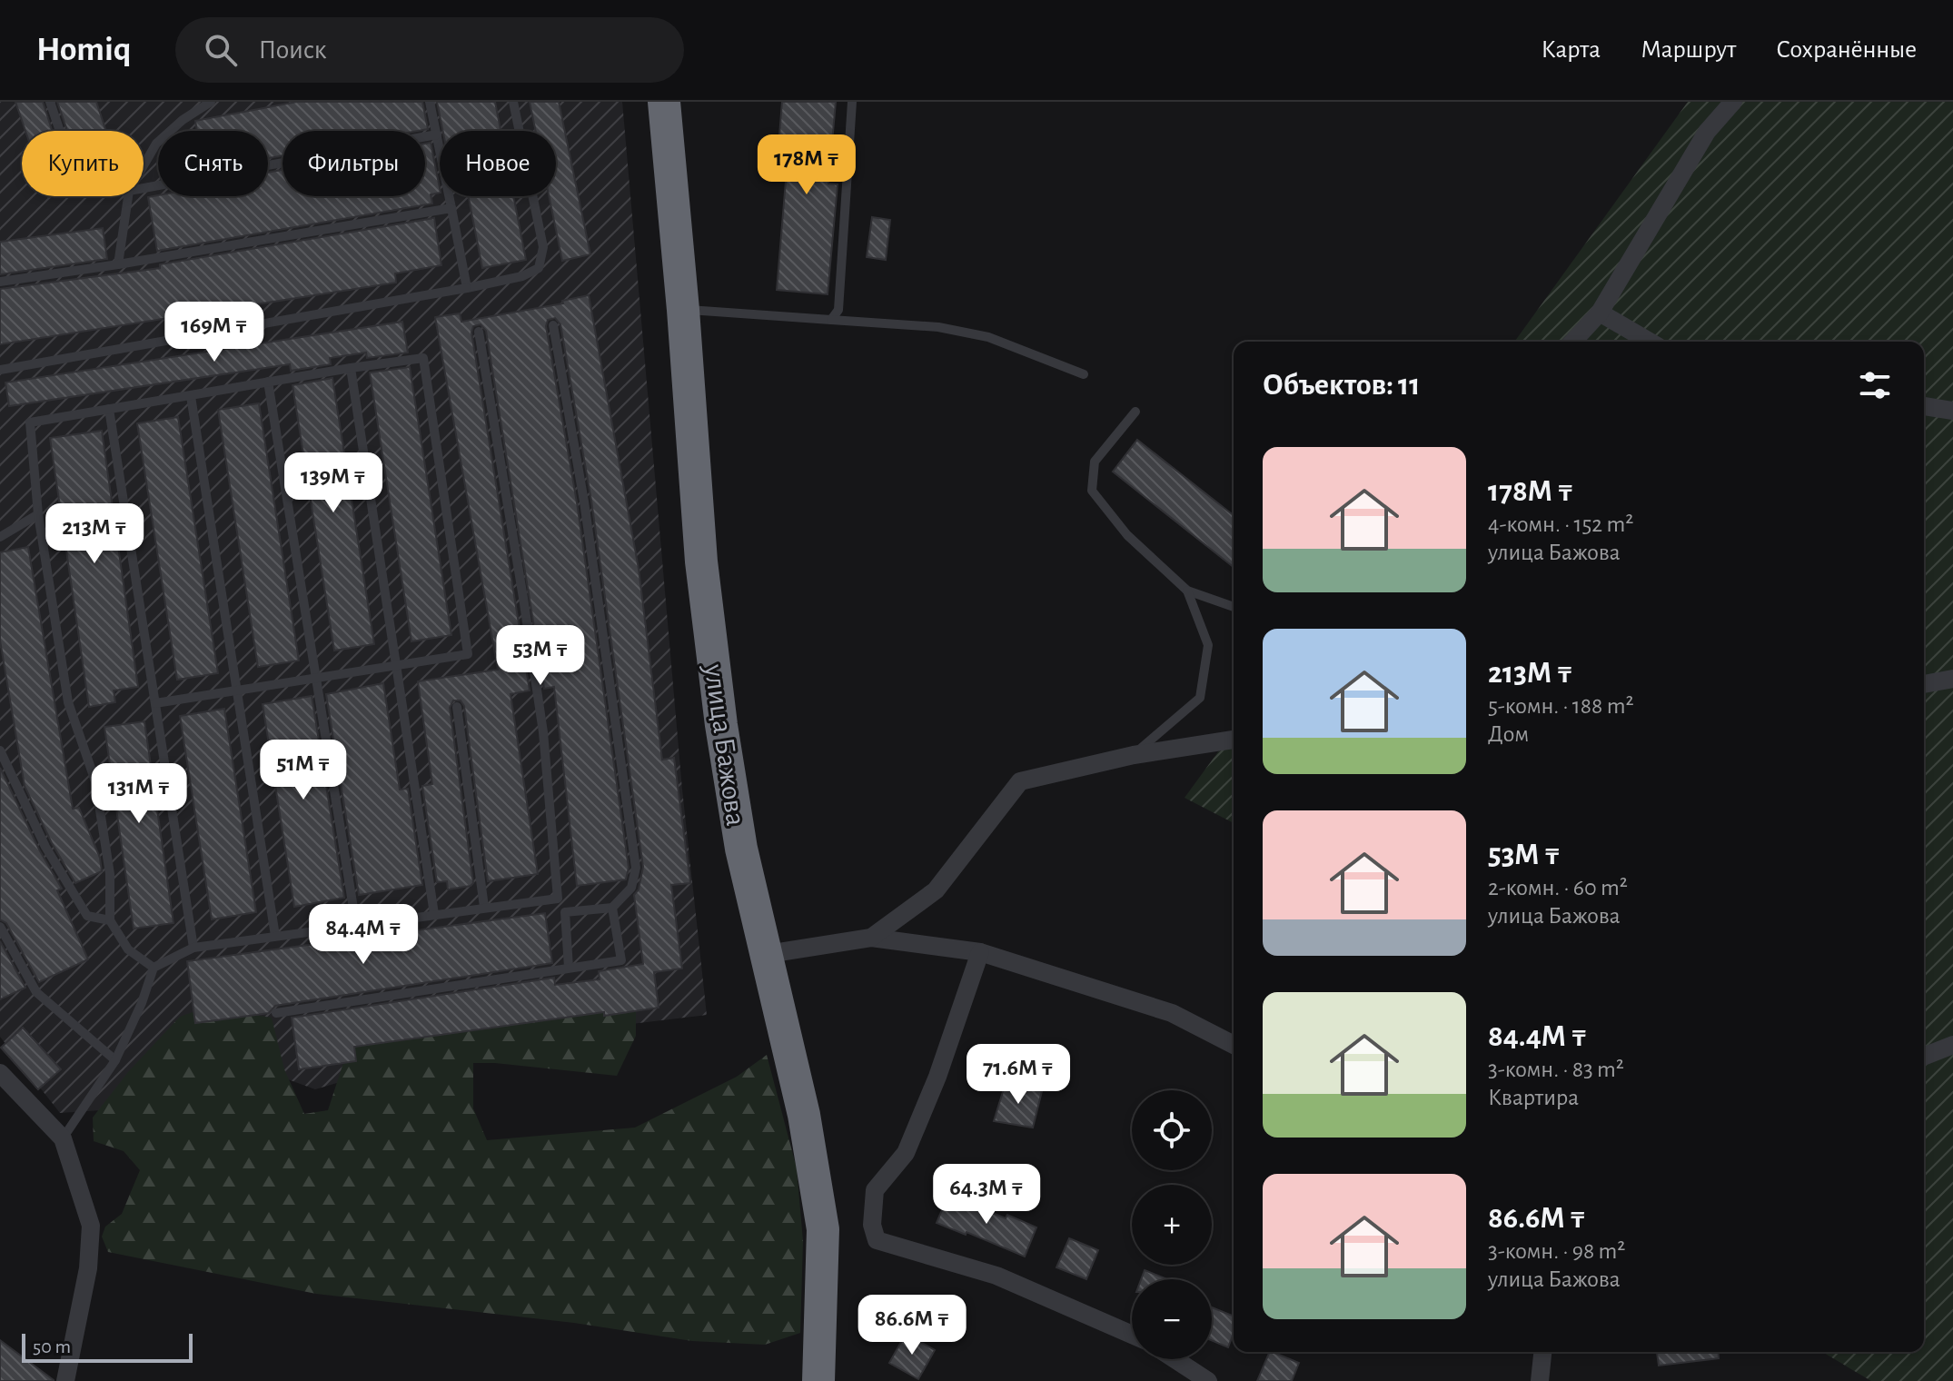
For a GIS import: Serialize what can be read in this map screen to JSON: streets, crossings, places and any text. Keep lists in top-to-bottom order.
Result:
{
  "streets": {
    "highway": ["улица Бажова"]
  },
  "scale_bar": "50 m",
  "page": {
    "header": "Homiq",
    "search": "Поиск",
    "nav": ["Карта", "Маршрут", "Сохранённые"],
    "chip": [
      "Купить",
      "Снять",
      "Фильтры",
      "Новое"
    ],
    "price": [
      "178M ₸",
      "169M ₸",
      "139M ₸",
      "213M ₸",
      "53M ₸",
      "51M ₸",
      "131M ₸",
      "84.4M ₸",
      "71.6M ₸",
      "64.3M ₸",
      "86.6M ₸"
    ],
    "heading": "Объектов: 11",
    "list": [
      {
        "name": "178M ₸",
        "note": "4-комн. · 152 m² · улица Бажова"
      },
      {
        "name": "213M ₸",
        "note": "5-комн. · 188 m² · Дом"
      },
      {
        "name": "53M ₸",
        "note": "2-комн. · 60 m² · улица Бажова"
      },
      {
        "name": "84.4M ₸",
        "note": "3-комн. · 83 m² · Квартира"
      },
      {
        "name": "86.6M ₸",
        "note": "3-комн. · 98 m² · улица Бажова"
      }
    ],
    "map_buttons": ["+", "−"],
    "scale": "50 m"
  }
}
